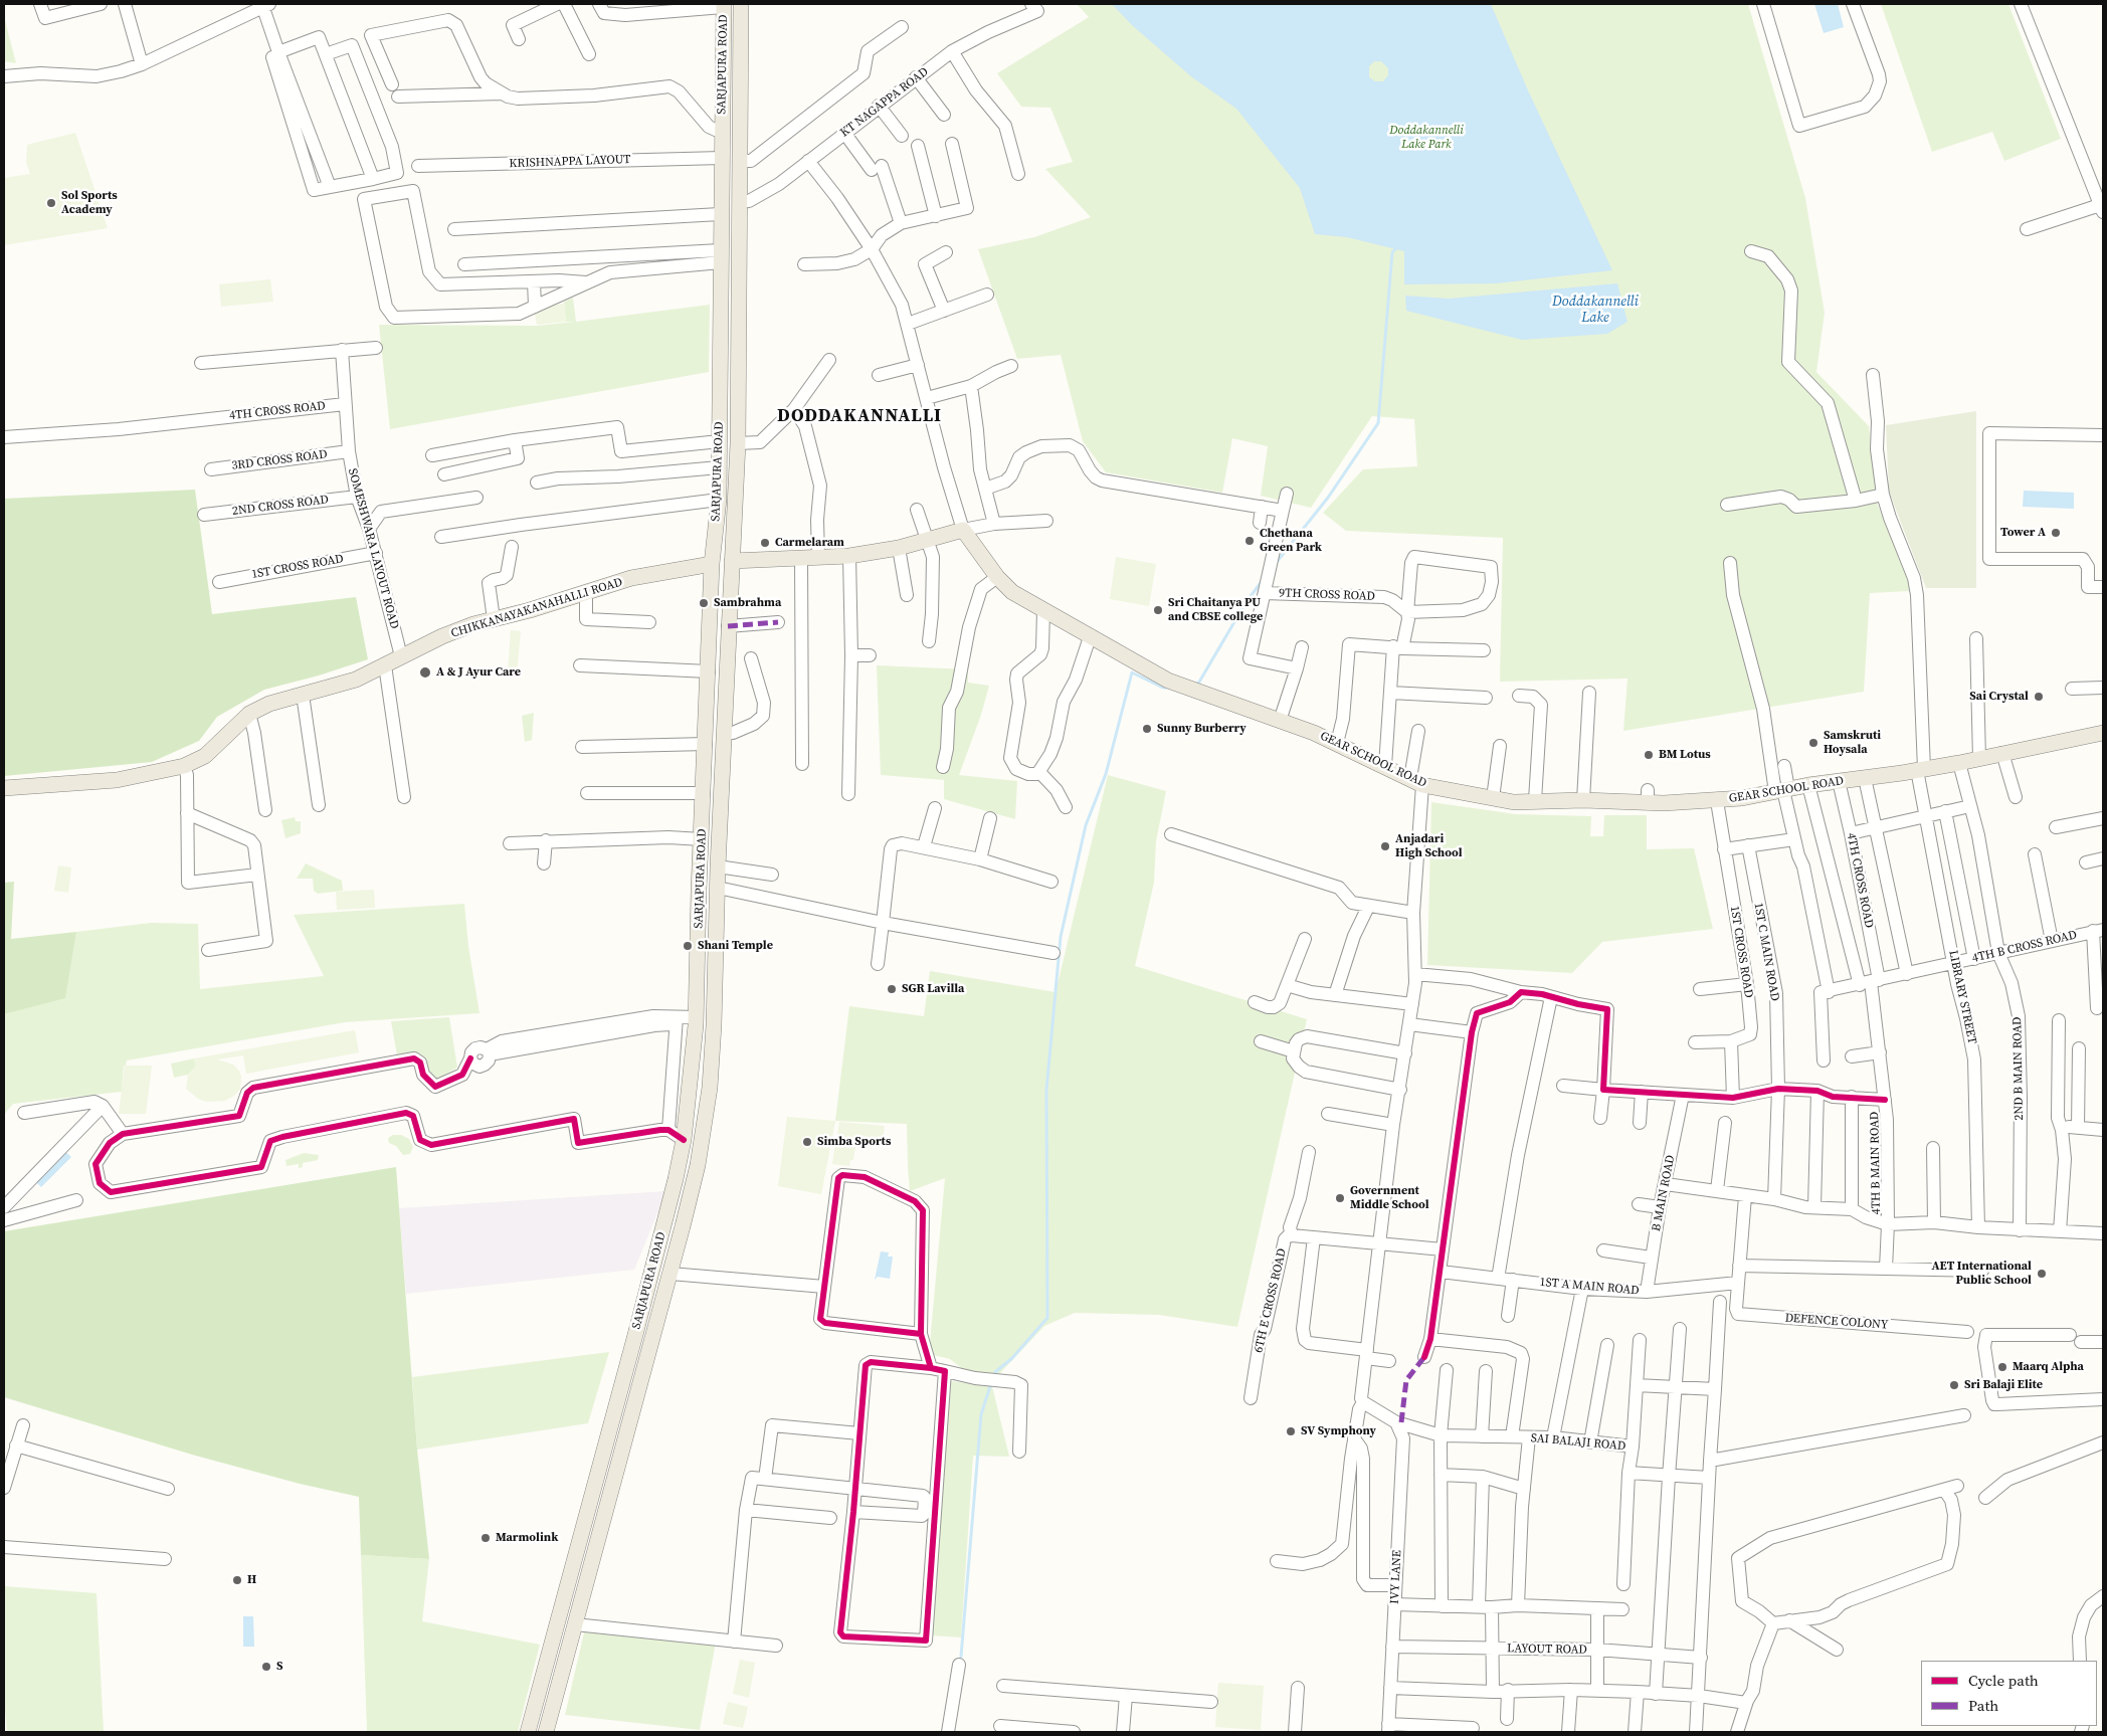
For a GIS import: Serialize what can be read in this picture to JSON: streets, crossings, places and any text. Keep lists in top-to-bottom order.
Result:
{
  "streets": {
    "main road": ["SARJAPURA ROAD", "CHIKKANAYAKANAHALLI ROAD", "GEAR SCHOOL ROAD"],
    "street": [
      "KT NAGAPPA ROAD",
      "KRISHNAPPA LAYOUT",
      "4TH CROSS ROAD",
      "3RD CROSS ROAD",
      "2ND CROSS ROAD",
      "SOMESHWARA LAYOUT ROAD",
      "1ST CROSS ROAD",
      "9TH CROSS ROAD",
      "4TH B CROSS ROAD",
      "1ST C MAIN ROAD",
      "LIBRARY STREET",
      "2ND B MAIN ROAD",
      "4TH B MAIN ROAD",
      "B MAIN ROAD",
      "1ST A MAIN ROAD",
      "6TH E CROSS ROAD",
      "DEFENCE COLONY",
      "SAI BALAJI ROAD",
      "IVY LANE",
      "LAYOUT ROAD"
    ]
  },
  "crossings": [
    ["SARJAPURA ROAD", "KT NAGAPPA ROAD"],
    ["SARJAPURA ROAD", "KRISHNAPPA LAYOUT"],
    ["SARJAPURA ROAD", "CHIKKANAYAKANAHALLI ROAD"],
    ["4TH CROSS ROAD", "SOMESHWARA LAYOUT ROAD"],
    ["4TH CROSS ROAD", "GEAR SCHOOL ROAD"],
    ["4TH CROSS ROAD", "4TH B CROSS ROAD"],
    ["4TH CROSS ROAD", "4TH B MAIN ROAD"],
    ["3RD CROSS ROAD", "SOMESHWARA LAYOUT ROAD"],
    ["2ND CROSS ROAD", "SOMESHWARA LAYOUT ROAD"],
    ["SOMESHWARA LAYOUT ROAD", "1ST CROSS ROAD"],
    ["SOMESHWARA LAYOUT ROAD", "CHIKKANAYAKANAHALLI ROAD"],
    ["1ST CROSS ROAD", "GEAR SCHOOL ROAD"],
    ["GEAR SCHOOL ROAD", "LIBRARY STREET"],
    ["GEAR SCHOOL ROAD", "2ND B MAIN ROAD"],
    ["4TH B CROSS ROAD", "LIBRARY STREET"],
    ["4TH B CROSS ROAD", "2ND B MAIN ROAD"],
    ["4TH B CROSS ROAD", "4TH B MAIN ROAD"],
    ["B MAIN ROAD", "1ST A MAIN ROAD"],
    ["1ST A MAIN ROAD", "DEFENCE COLONY"],
    ["SAI BALAJI ROAD", "IVY LANE"],
    ["IVY LANE", "LAYOUT ROAD"]
  ],
  "districts": ["DODDAKANNALLI"],
  "water": ["Doddakannelli Lake"],
  "parks": ["Doddakannelli Lake Park"],
  "places": [
    "Sol Sports Academy",
    "Tower A",
    "Chethana Green Park",
    "Carmelaram",
    "Sambrahma",
    "Sri Chaitanya PU and CBSE college",
    "A & J Ayur Care",
    "Sai Crystal",
    "Sunny Burberry",
    "Samskruti Hoysala",
    "BM Lotus",
    "Anjadari High School",
    "Shani Temple",
    "SGR Lavilla",
    "Simba Sports",
    "Government Middle School",
    "AET International Public School",
    "Maarq Alpha",
    "Sri Balaji Elite",
    "SV Symphony",
    "Marmolink",
    "H",
    "S"
  ],
  "legend": ["Cycle path", "Path"]
}
